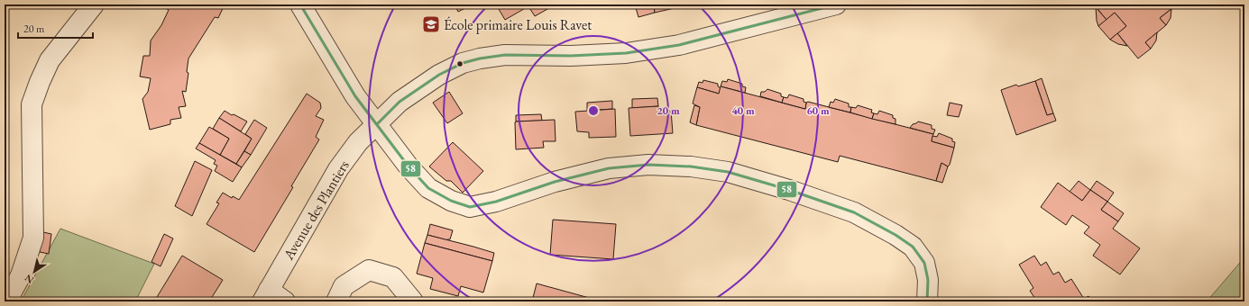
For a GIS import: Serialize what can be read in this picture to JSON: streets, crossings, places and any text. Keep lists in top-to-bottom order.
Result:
{
  "streets": {
    "street": ["Avenue des Plantiers"]
  },
  "places": {
    "school or university": ["École primaire Louis Ravet"]
  },
  "lines": ["transit line 58"],
  "scale_bar": "20 m",
  "north": "bottom left",
  "rings": ["20 m", "40 m", "60 m"]
}
